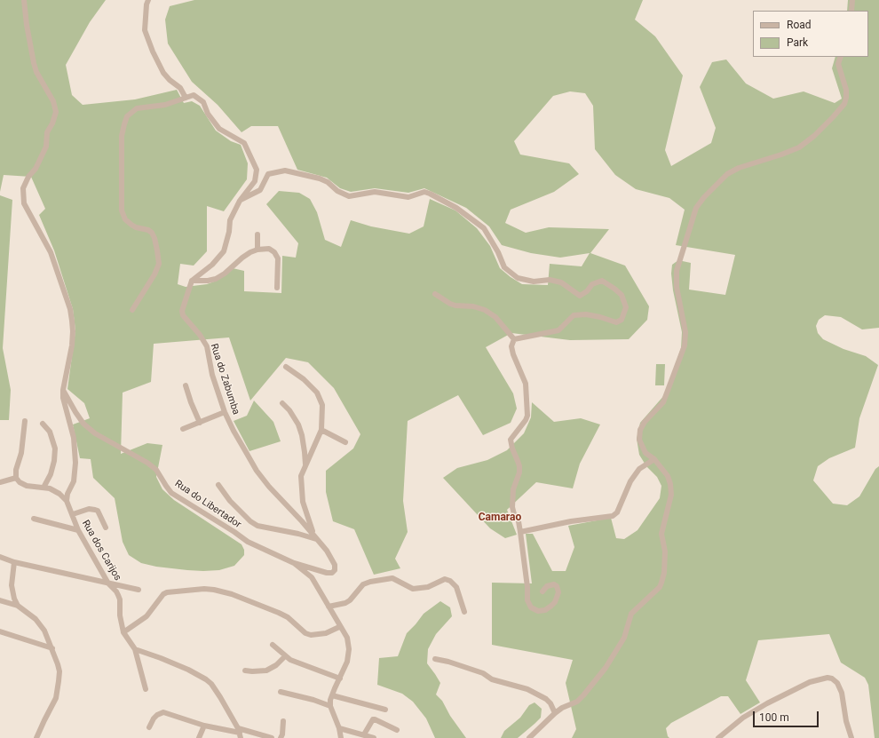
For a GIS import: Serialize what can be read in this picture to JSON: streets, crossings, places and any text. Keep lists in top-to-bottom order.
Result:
{
  "streets": {
    "street": ["Rua do Zabumba", "Rua do Libertador", "Rua dos Carijos"]
  },
  "crossings": [
    ["Rua do Zabumba", "Rua do Libertador"]
  ],
  "districts": ["Camarao"],
  "legend": ["Road", "Park"],
  "scale_bar": "100 m"
}
